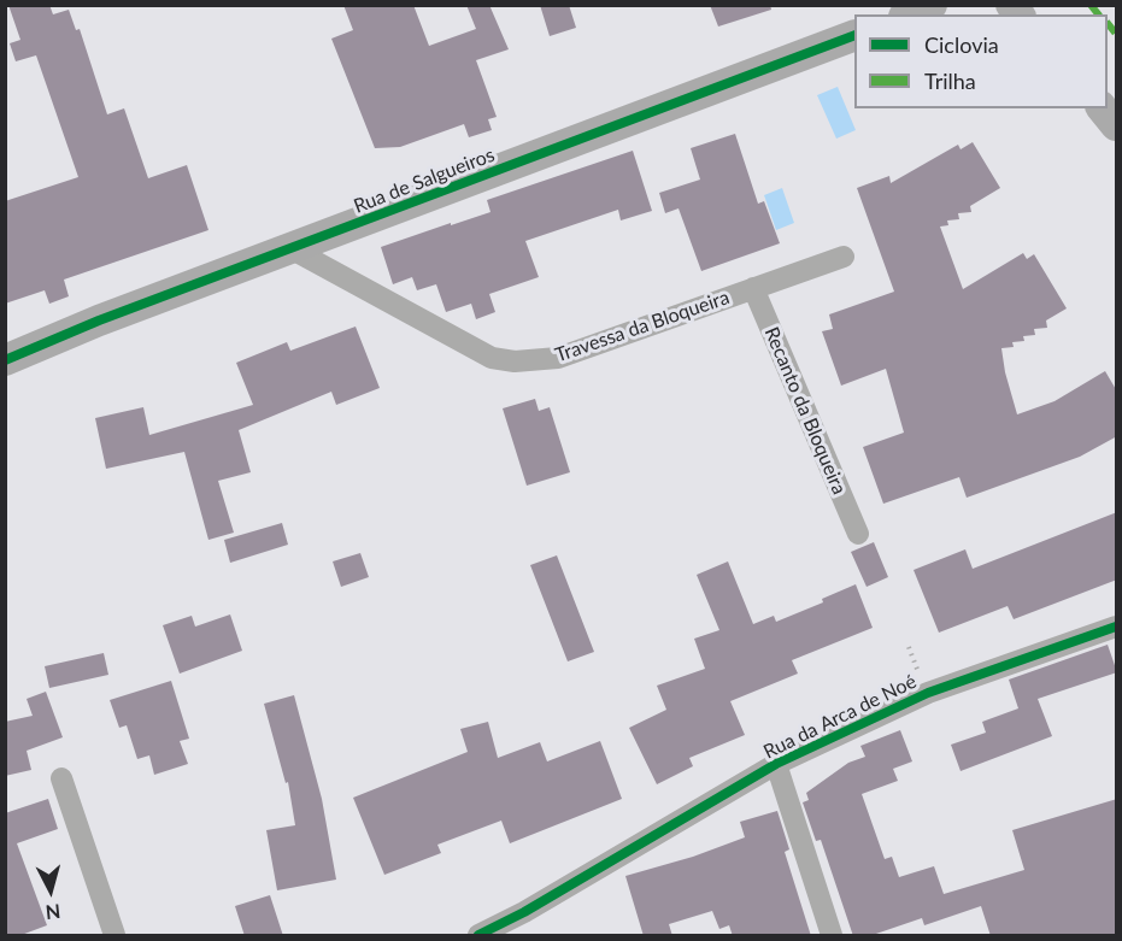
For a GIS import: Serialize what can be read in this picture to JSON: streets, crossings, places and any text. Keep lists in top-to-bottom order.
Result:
{
  "streets": {
    "street": [
      "Rua de Salgueiros",
      "Travessa da Bloqueira",
      "Recanto da Bloqueira",
      "Rua da Arca de Noé"
    ]
  },
  "crossings": [
    ["Rua de Salgueiros", "Travessa da Bloqueira"],
    ["Travessa da Bloqueira", "Recanto da Bloqueira"]
  ],
  "legend": ["Ciclovia", "Trilha"],
  "north": "bottom"
}
